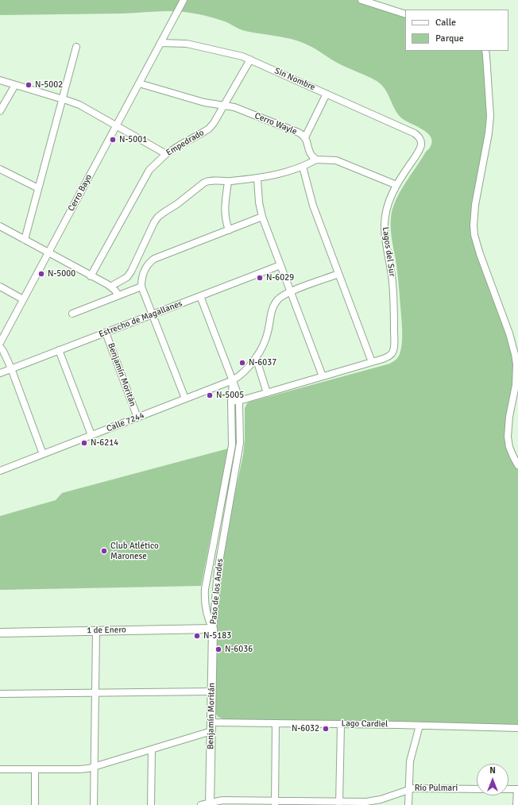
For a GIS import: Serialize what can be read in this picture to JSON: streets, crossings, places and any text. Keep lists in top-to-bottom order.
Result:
{
  "streets": {
    "street": [
      "Sin Nombre",
      "Cerro Wayle",
      "Empedrado",
      "Cerro Bayo",
      "Lagos del Sur",
      "Estrecho de Magallanes",
      "Benjamín Moritán",
      "Calle 7244",
      "Paso de los Andes",
      "1 de Enero",
      "Lago Cardiel",
      "Río Pulmarí"
    ]
  },
  "crossings": [
    ["Sin Nombre", "Empedrado"],
    ["Sin Nombre", "Cerro Bayo"],
    ["Sin Nombre", "Lagos del Sur"],
    ["Cerro Wayle", "Empedrado"],
    ["Cerro Wayle", "Cerro Bayo"],
    ["Estrecho de Magallanes", "Benjamín Moritán"],
    ["Estrecho de Magallanes", "Paso de los Andes"],
    ["Benjamín Moritán", "Calle 7244"],
    ["Benjamín Moritán", "Paso de los Andes"],
    ["Benjamín Moritán", "1 de Enero"],
    ["Benjamín Moritán", "Lago Cardiel"],
    ["Benjamín Moritán", "Río Pulmarí"],
    ["Calle 7244", "Paso de los Andes"],
    ["Paso de los Andes", "1 de Enero"]
  ],
  "places": [
    "N-5002",
    "N-5001",
    "N-5000",
    "N-6029",
    "N-6037",
    "N-5005",
    "N-6214",
    "Club Atlético Maronese",
    "N-5183",
    "N-6036",
    "N-6032"
  ],
  "legend": ["Calle", "Parque"],
  "north": "top"
}
